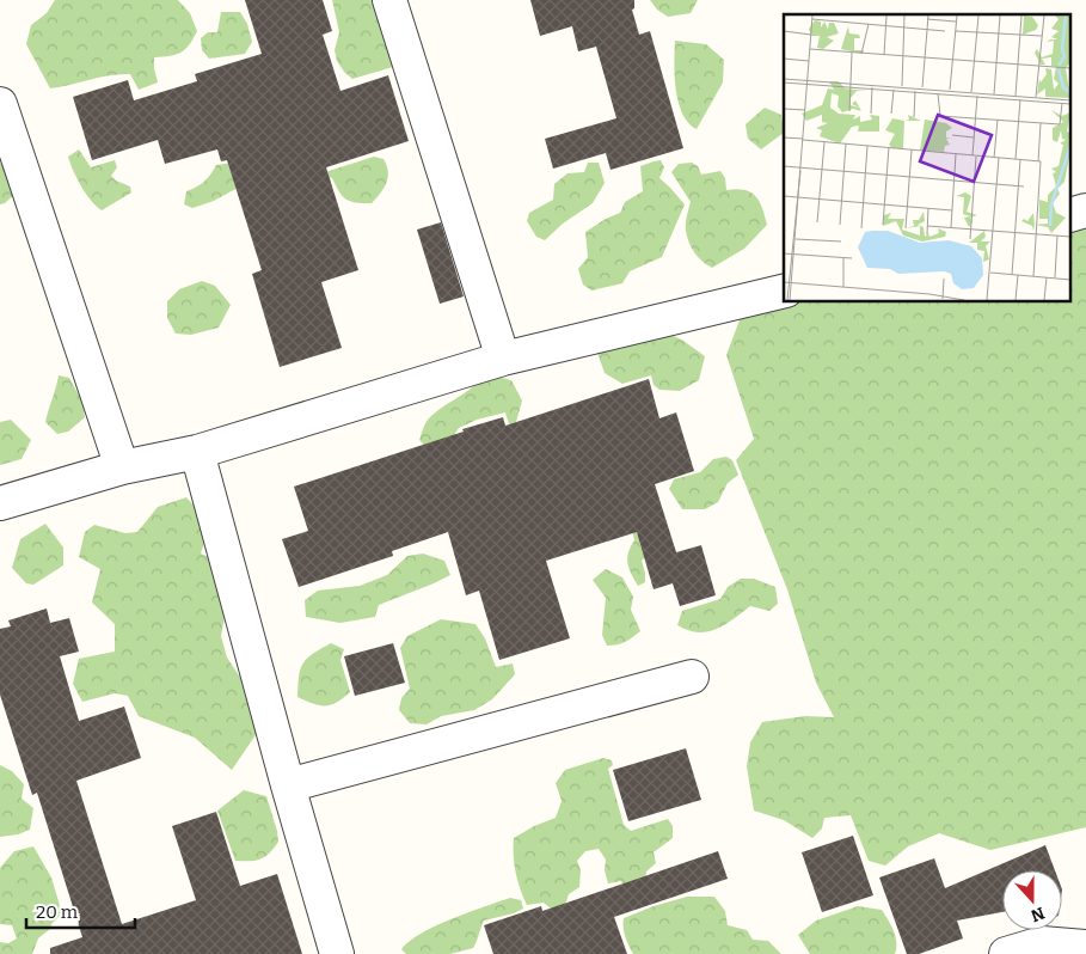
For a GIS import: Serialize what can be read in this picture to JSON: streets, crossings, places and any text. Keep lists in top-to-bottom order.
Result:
{
  "scale_bar": "20 m",
  "north": "bottom"
}
